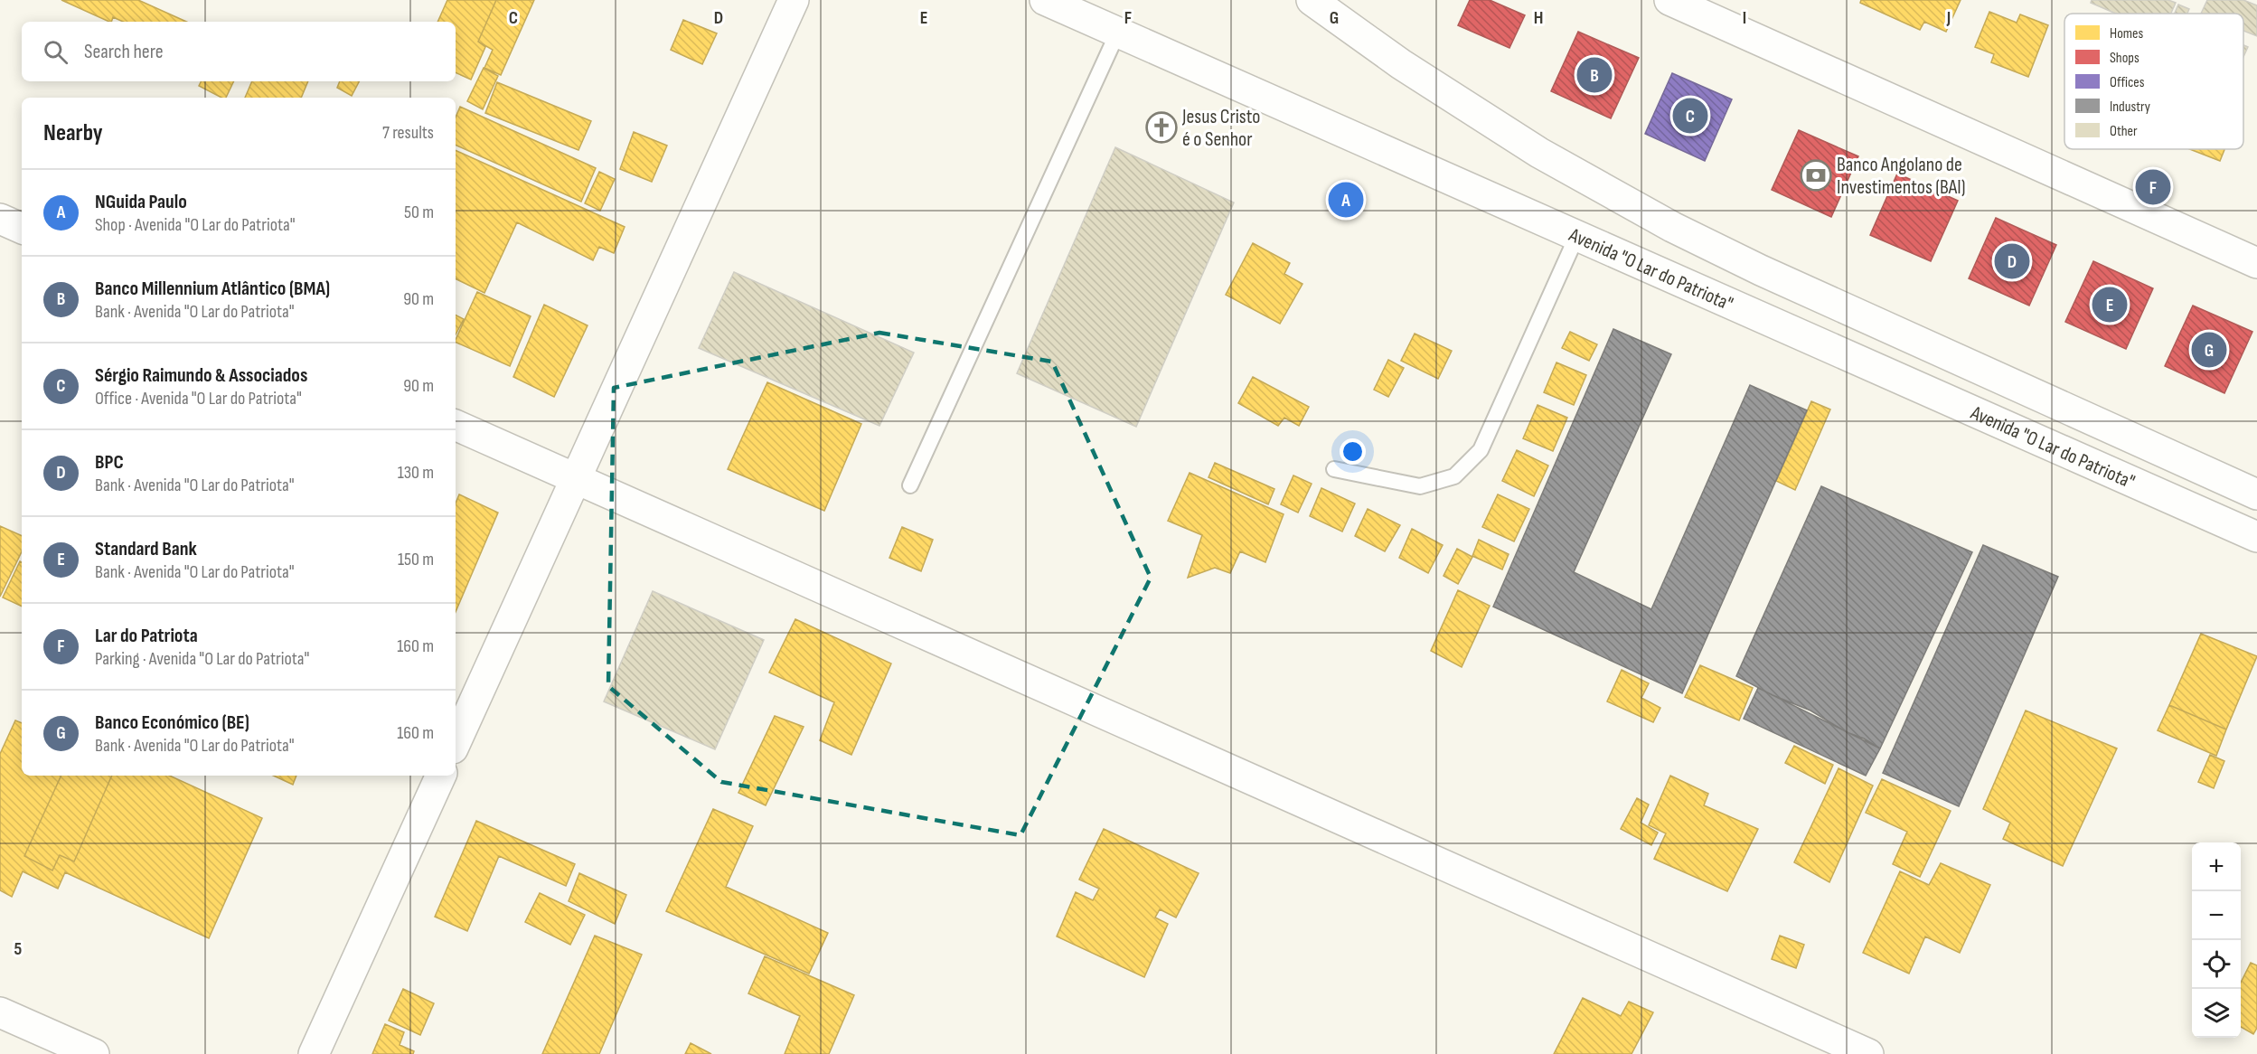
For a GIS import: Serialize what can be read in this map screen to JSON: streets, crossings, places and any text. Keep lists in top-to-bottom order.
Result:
{
  "streets": {
    "street": ["Avenida \"O Lar do Patriota\""]
  },
  "places": {
    "church": ["Jesus Cristo é o Senhor"],
    "bank": ["Banco Angolano de Investimentos (BAI)"]
  },
  "legend": [
    "Homes",
    "Shops",
    "Offices",
    "Industry",
    "Other"
  ],
  "page": {
    "search": "Search here",
    "pins": [
      "B",
      "C",
      "F",
      "A",
      "D",
      "E",
      "G"
    ],
    "heading": ["Nearby", "7 results"],
    "list": [
      {
        "mark": "A",
        "name": "NGuida Paulo",
        "note": "Shop · Avenida \"O Lar do Patriota\"",
        "value": "50 m"
      },
      {
        "mark": "B",
        "name": "Banco Millennium Atlântico (BMA)",
        "note": "Bank · Avenida \"O Lar do Patriota\"",
        "value": "90 m"
      },
      {
        "mark": "C",
        "name": "Sérgio Raimundo & Associados",
        "note": "Office · Avenida \"O Lar do Patriota\"",
        "value": "90 m"
      },
      {
        "mark": "D",
        "name": "BPC",
        "note": "Bank · Avenida \"O Lar do Patriota\"",
        "value": "130 m"
      },
      {
        "mark": "E",
        "name": "Standard Bank",
        "note": "Bank · Avenida \"O Lar do Patriota\"",
        "value": "150 m"
      },
      {
        "mark": "F",
        "name": "Lar do Patriota",
        "note": "Parking · Avenida \"O Lar do Patriota\"",
        "value": "160 m"
      },
      {
        "mark": "G",
        "name": "Banco Económico (BE)",
        "note": "Bank · Avenida \"O Lar do Patriota\"",
        "value": "160 m"
      }
    ],
    "map_buttons": ["+", "−"]
  },
  "grid": {
    "columns": [
      "C",
      "D",
      "E",
      "F",
      "G",
      "H",
      "I",
      "J"
    ],
    "rows": ["5"]
  }
}
